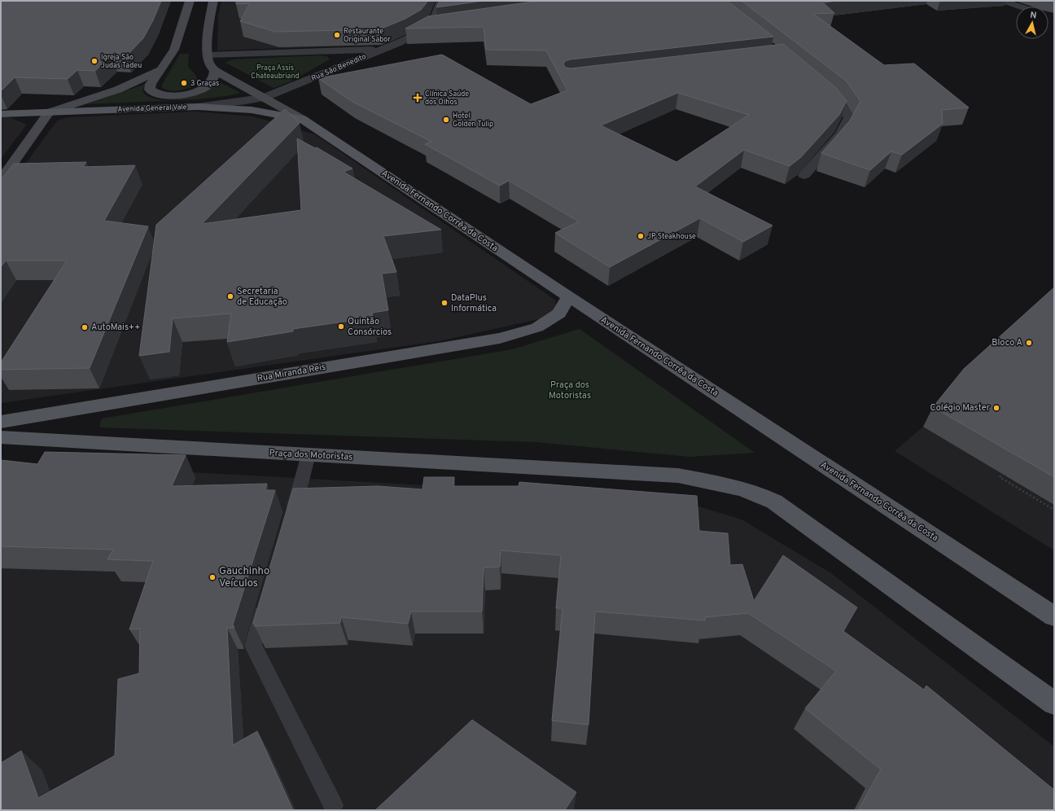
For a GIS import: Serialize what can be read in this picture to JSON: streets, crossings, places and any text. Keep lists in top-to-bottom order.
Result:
{
  "streets": {
    "main road": [
      "Avenida General Vale",
      "Avenida Fernando Corrêa da Costa",
      "Rua Miranda Reis",
      "Praça dos Motoristas"
    ],
    "street": ["Rua São Benedito"]
  },
  "crossings": [
    ["Rua São Benedito", "Avenida General Vale"],
    ["Rua São Benedito", "Avenida Fernando Corrêa da Costa"],
    ["Avenida General Vale", "Avenida Fernando Corrêa da Costa"],
    ["Avenida Fernando Corrêa da Costa", "Rua Miranda Reis"]
  ],
  "parks": ["Praça Assis Chateaubriand", "Praça dos Motoristas"],
  "places": {
    "other": [
      "Restaurante Original Sabor",
      "Igreja São Judas Tadeu",
      "3 Graças",
      "Hotel Golden Tulip",
      "JP Steakhouse",
      "Secretaria de Educação",
      "DataPlus Informática",
      "Quintão Consórcios",
      "AutoMais++",
      "Bloco A",
      "Colégio Master",
      "Gauchinho Veículos"
    ],
    "health": ["Clínica Saúde dos Olhos"]
  },
  "north": "top"
}
